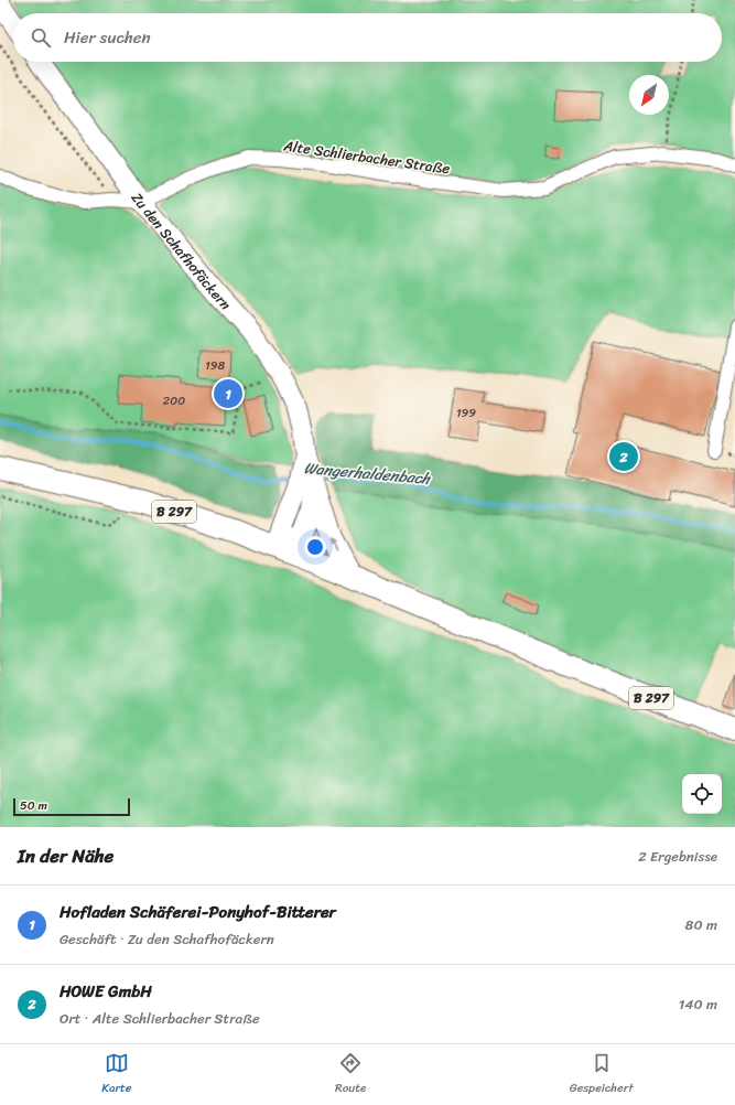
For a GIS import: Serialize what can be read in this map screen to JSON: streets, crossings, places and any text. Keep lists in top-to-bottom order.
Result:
{
  "streets": {
    "main road": ["B 297"],
    "street": ["Alte Schlierbacher Straße", "Zu den Schafhofäckern"]
  },
  "crossings": [
    ["Alte Schlierbacher Straße", "Zu den Schafhofäckern"],
    ["Zu den Schafhofäckern", "B 297"]
  ],
  "water": ["Wangerhaldenbach"],
  "house_numbers": ["198", "200", "199"],
  "scale_bar": "50 m",
  "north": "bottom left",
  "page": {
    "search": "Hier suchen",
    "pins": ["1", "2"],
    "scale": "50 m",
    "heading": ["In der Nähe", "2 Ergebnisse"],
    "list": [
      {
        "mark": "1",
        "name": "Hofladen Schäferei-Ponyhof-Bitterer",
        "note": "Geschäft · Zu den Schafhofäckern",
        "value": "80 m"
      },
      {
        "mark": "2",
        "name": "HOWE GmbH",
        "note": "Ort · Alte Schlierbacher Straße",
        "value": "140 m"
      }
    ],
    "nav": ["Karte", "Route", "Gespeichert"]
  }
}
